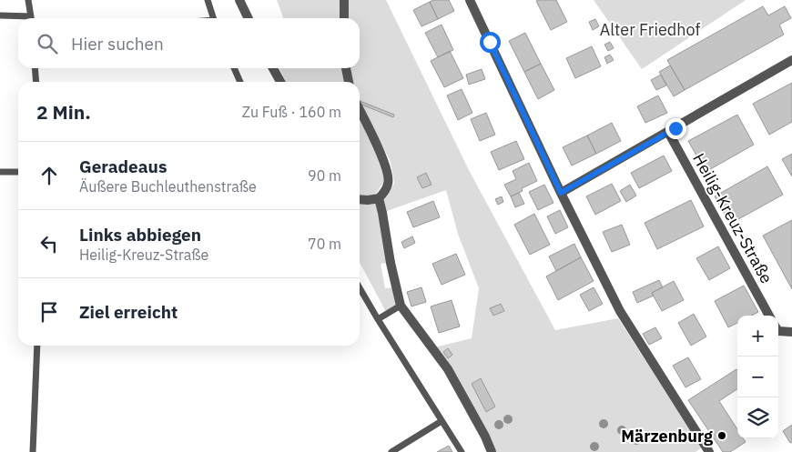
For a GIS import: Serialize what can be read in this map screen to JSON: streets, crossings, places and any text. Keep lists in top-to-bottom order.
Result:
{
  "streets": {
    "street": ["Heilig-Kreuz-Straße"]
  },
  "parks": ["Alter Friedhof"],
  "places": ["Märzenburg"],
  "page": {
    "search": "Hier suchen",
    "heading": ["2 Min.", "Zu Fuß · 160 m"],
    "list": [
      ["Geradeaus", "Äußere Buchleuthenstraße", "90 m"],
      ["Links abbiegen", "Heilig-Kreuz-Straße", "70 m"],
      "Ziel erreicht"
    ],
    "map_buttons": ["+", "−"]
  }
}
